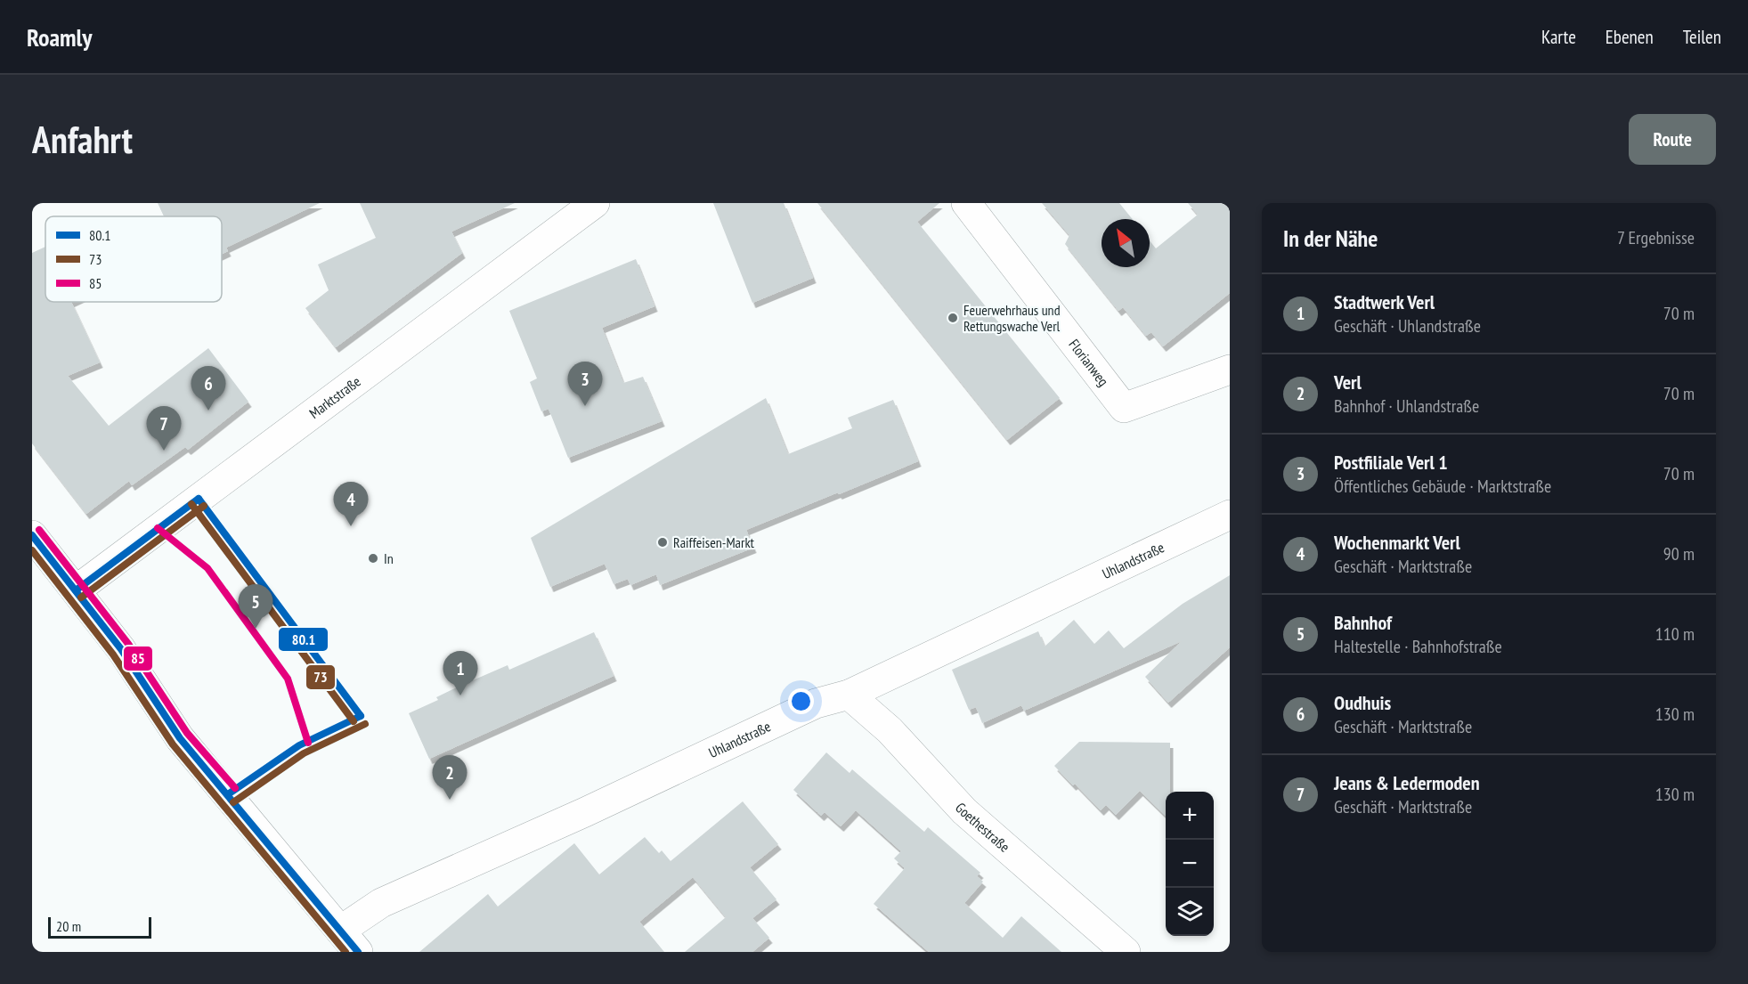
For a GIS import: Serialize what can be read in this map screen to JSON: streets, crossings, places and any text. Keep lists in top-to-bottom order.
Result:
{
  "streets": {
    "street": [
      "Florianweg",
      "Marktstraße",
      "Uhlandstraße",
      "Goethestraße"
    ]
  },
  "crossings": [
    ["Uhlandstraße", "Goethestraße"]
  ],
  "places": ["Feuerwehrhaus und Rettungswache Verl", "Raiffeisen-Markt", "In"],
  "lines": ["transit line 80.1", "transit line 73", "transit line 85"],
  "legend": ["80.1", "73", "85"],
  "scale_bar": "20 m",
  "north": "top left",
  "page": {
    "header": "Roamly",
    "nav": ["Karte", "Ebenen", "Teilen"],
    "buttons": "Route",
    "title": "Anfahrt",
    "heading": ["In der Nähe", "7 Ergebnisse"],
    "list": [
      {
        "mark": "1",
        "name": "Stadtwerk Verl",
        "note": "Geschäft · Uhlandstraße",
        "value": "70 m"
      },
      {
        "mark": "2",
        "name": "Verl",
        "note": "Bahnhof · Uhlandstraße",
        "value": "70 m"
      },
      {
        "mark": "3",
        "name": "Postfiliale Verl 1",
        "note": "Öffentliches Gebäude · Marktstraße",
        "value": "70 m"
      },
      {
        "mark": "4",
        "name": "Wochenmarkt Verl",
        "note": "Geschäft · Marktstraße",
        "value": "90 m"
      },
      {
        "mark": "5",
        "name": "Bahnhof",
        "note": "Haltestelle · Bahnhofstraße",
        "value": "110 m"
      },
      {
        "mark": "6",
        "name": "Oudhuis",
        "note": "Geschäft · Marktstraße",
        "value": "130 m"
      },
      {
        "mark": "7",
        "name": "Jeans & Ledermoden",
        "note": "Geschäft · Marktstraße",
        "value": "130 m"
      }
    ],
    "pins": [
      "3",
      "6",
      "7",
      "4",
      "5",
      "1",
      "2"
    ],
    "map_buttons": ["+", "−"],
    "scale": "20 m"
  }
}
